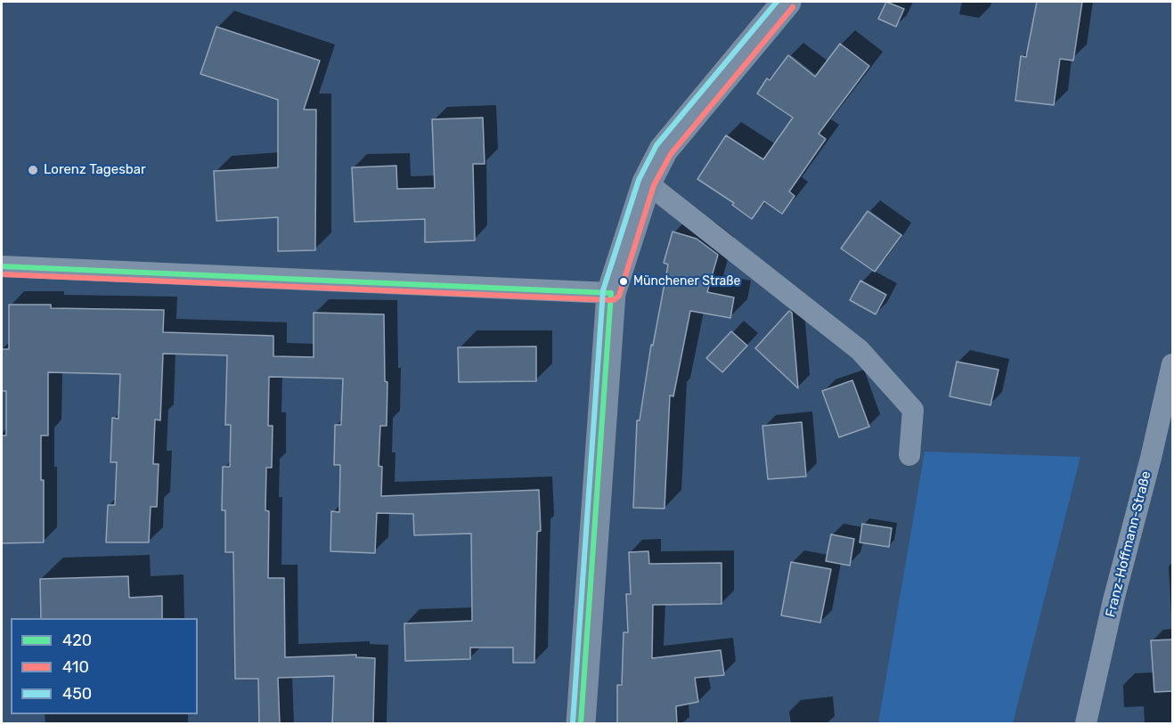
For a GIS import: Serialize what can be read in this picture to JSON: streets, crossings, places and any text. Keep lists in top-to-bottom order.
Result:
{
  "streets": {
    "street": ["Franz-Hoffmann-Straße"]
  },
  "places": ["Lorenz Tagesbar", "Münchener Straße"],
  "lines": ["transit line 450", "transit line 410", "transit line 420"],
  "legend": ["420", "410", "450"]
}
